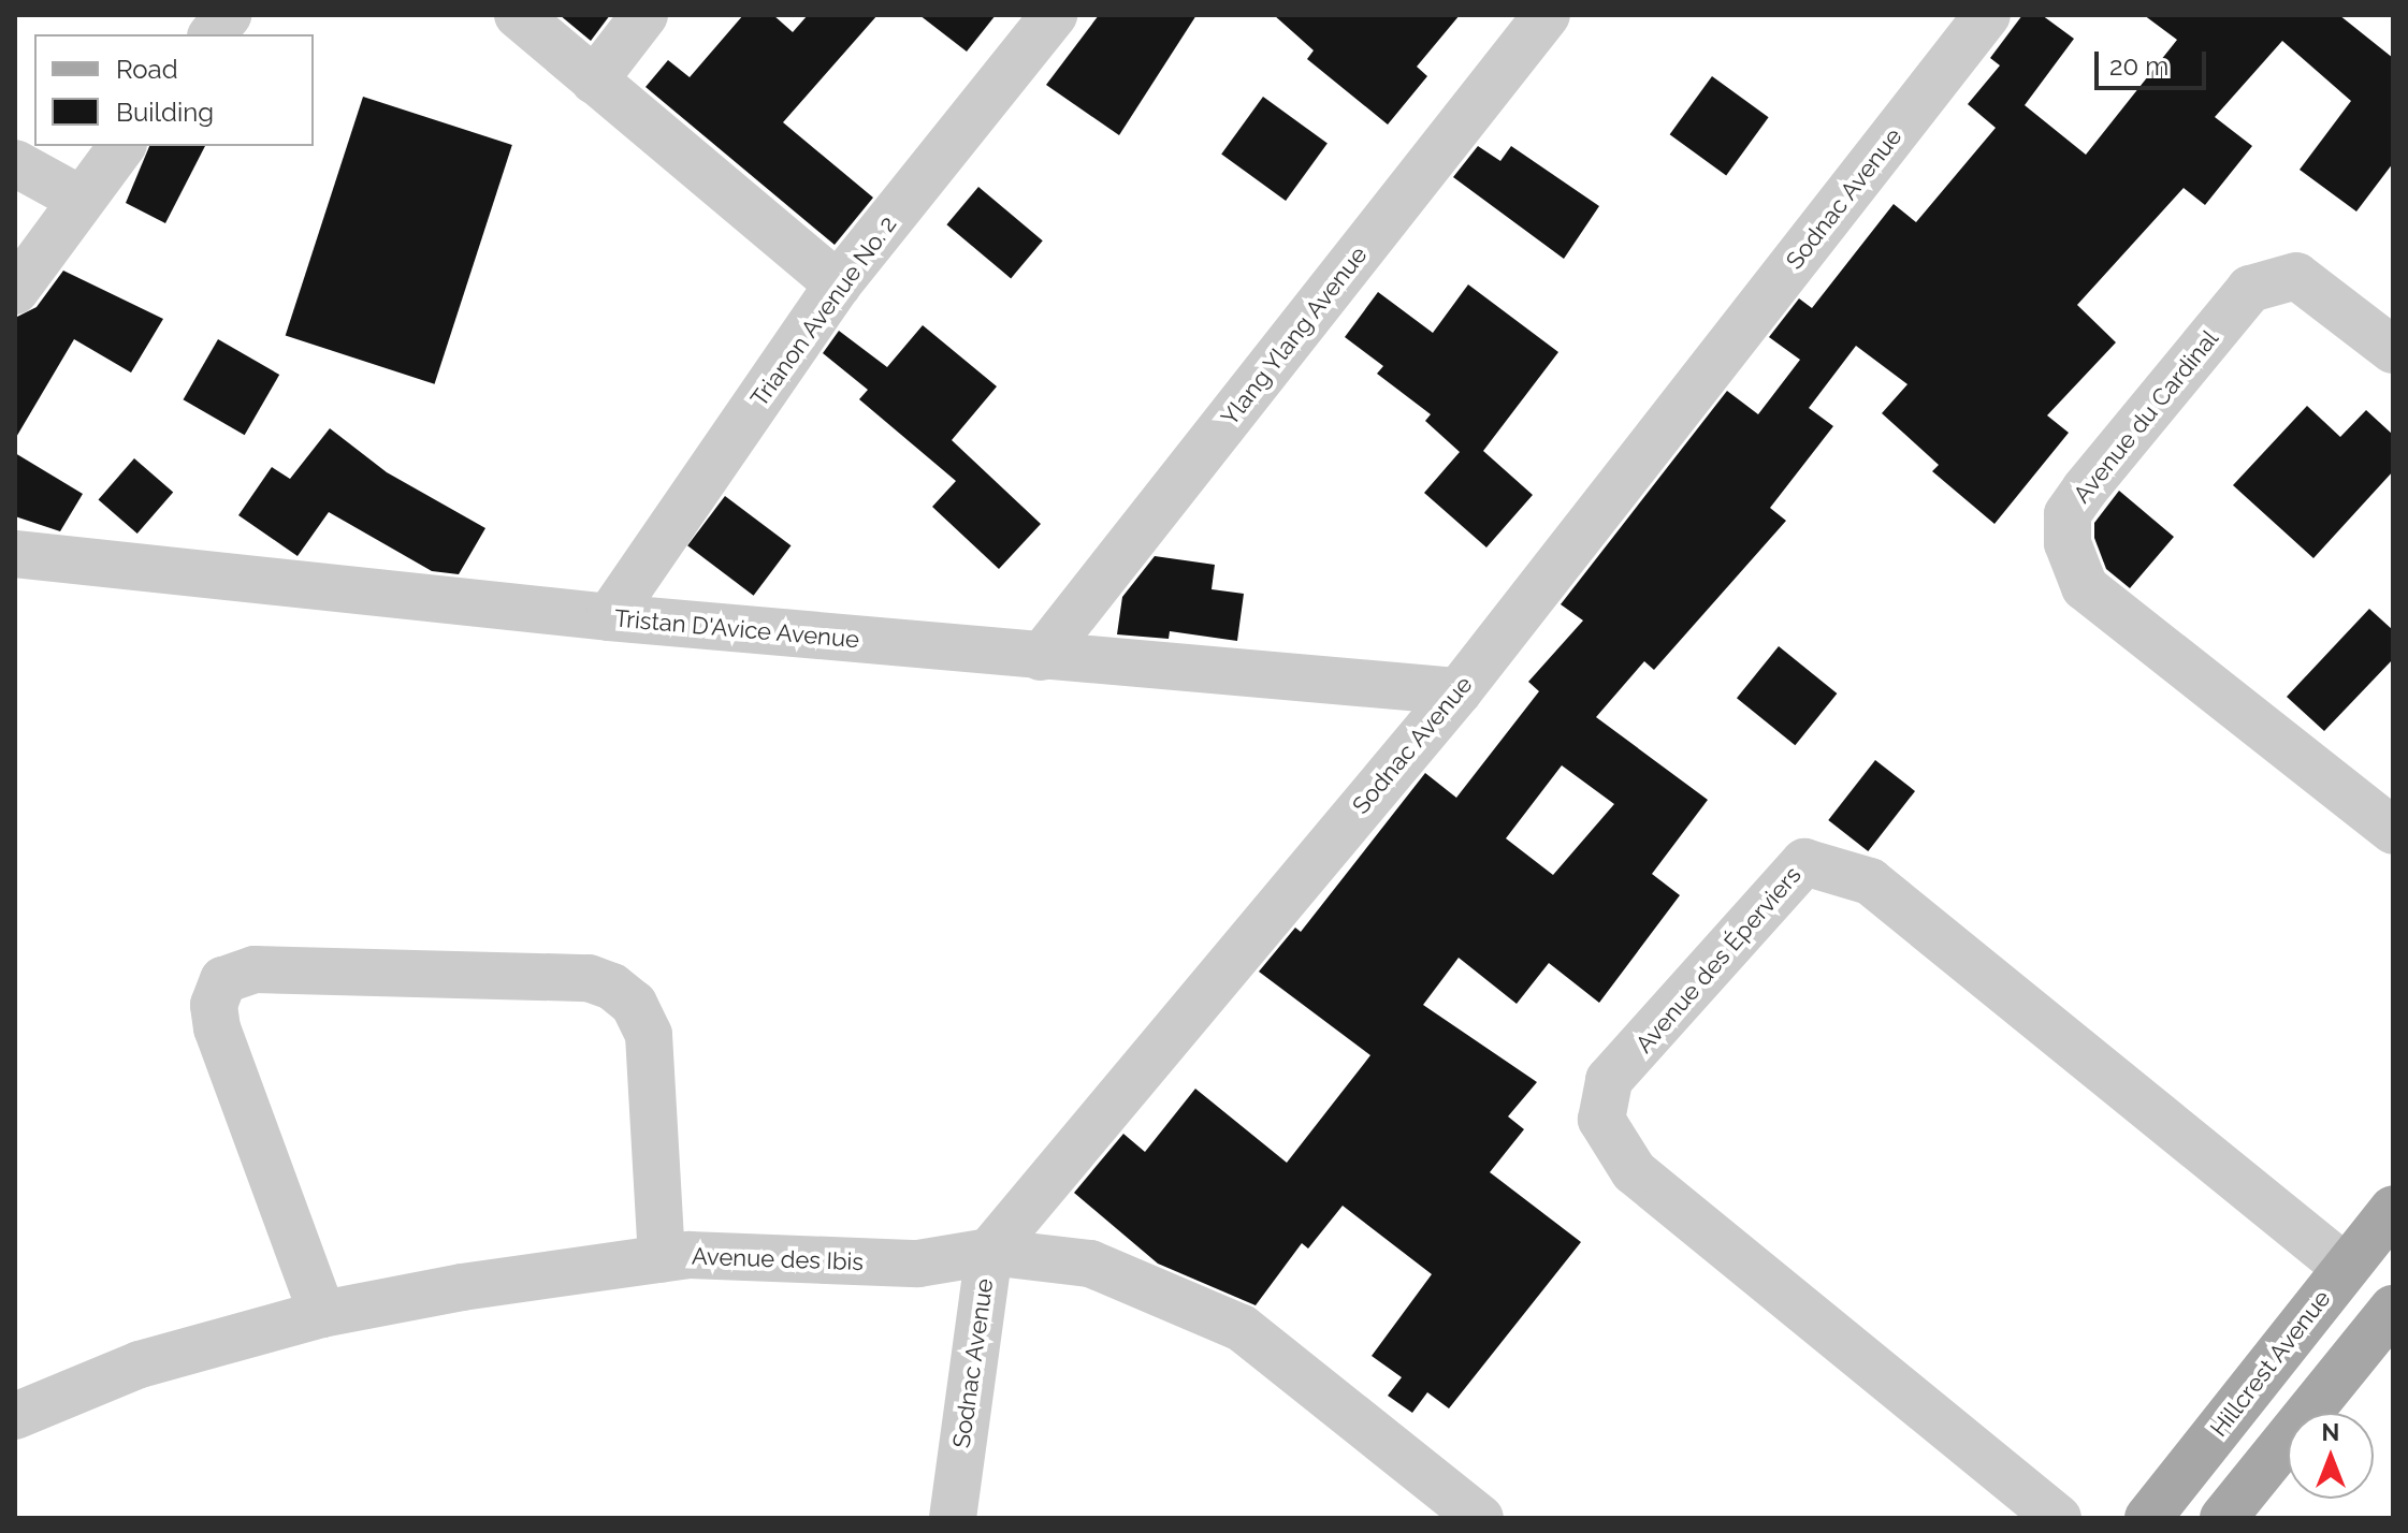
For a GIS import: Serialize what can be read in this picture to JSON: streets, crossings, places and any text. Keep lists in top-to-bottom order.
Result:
{
  "streets": {
    "main road": ["Hillcrest Avenue"],
    "street": [
      "Sodnac Avenue",
      "Trianon Avenue No. 2",
      "Ylang Ylang Avenue",
      "Avenue du Cardinal",
      "Tristan D'Avice Avenue",
      "Avenue des Éperviers",
      "Avenue des Ibis"
    ]
  },
  "crossings": [
    ["Sodnac Avenue", "Tristan D'Avice Avenue"],
    ["Sodnac Avenue", "Avenue des Ibis"],
    ["Trianon Avenue No. 2", "Tristan D'Avice Avenue"],
    ["Ylang Ylang Avenue", "Tristan D'Avice Avenue"],
    ["Avenue des Éperviers", "Hillcrest Avenue"]
  ],
  "legend": ["Road", "Building"],
  "scale_bar": "20 m",
  "north": "top"
}
